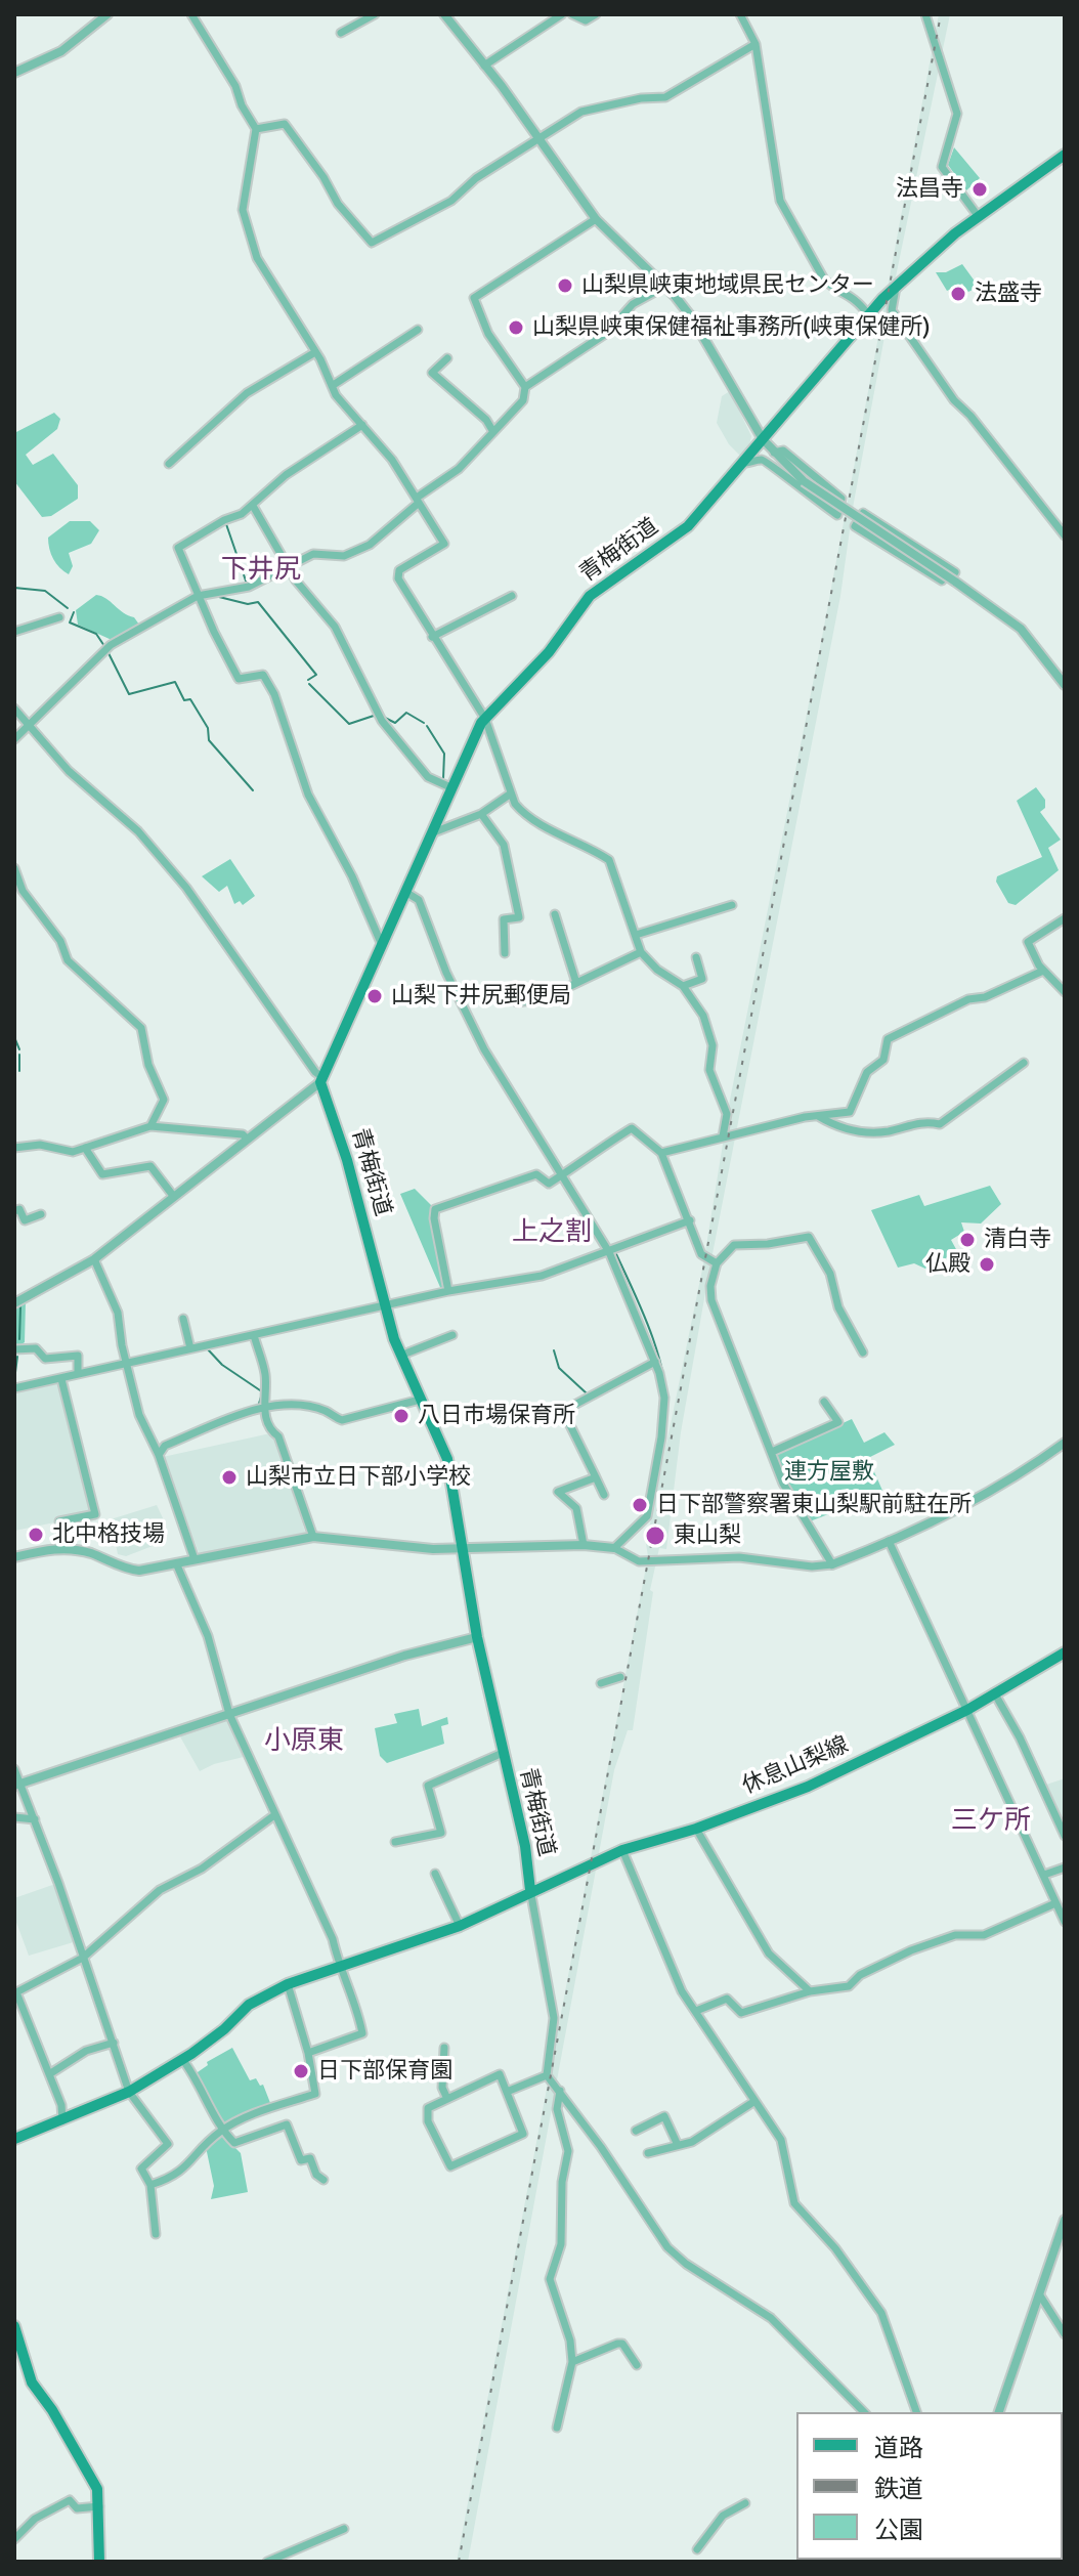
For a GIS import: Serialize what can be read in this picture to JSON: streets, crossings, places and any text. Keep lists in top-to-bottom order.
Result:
{
  "streets": {
    "main road": ["青梅街道", "休息山梨線"]
  },
  "crossings": [
    ["青梅街道", "休息山梨線"]
  ],
  "districts": [
    "下井尻",
    "上之割",
    "小原東",
    "三ケ所"
  ],
  "parks": ["連方屋敷"],
  "places": [
    "法昌寺",
    "山梨県峡東地域県民センター",
    "法盛寺",
    "山梨県峡東保健福祉事務所(峡東保健所)",
    "山梨下井尻郵便局",
    "清白寺",
    "仏殿",
    "八日市場保育所",
    "山梨市立日下部小学校",
    "日下部警察署東山梨駅前駐在所",
    "北中格技場",
    "東山梨",
    "日下部保育園"
  ],
  "legend": ["道路", "鉄道", "公園"]
}
